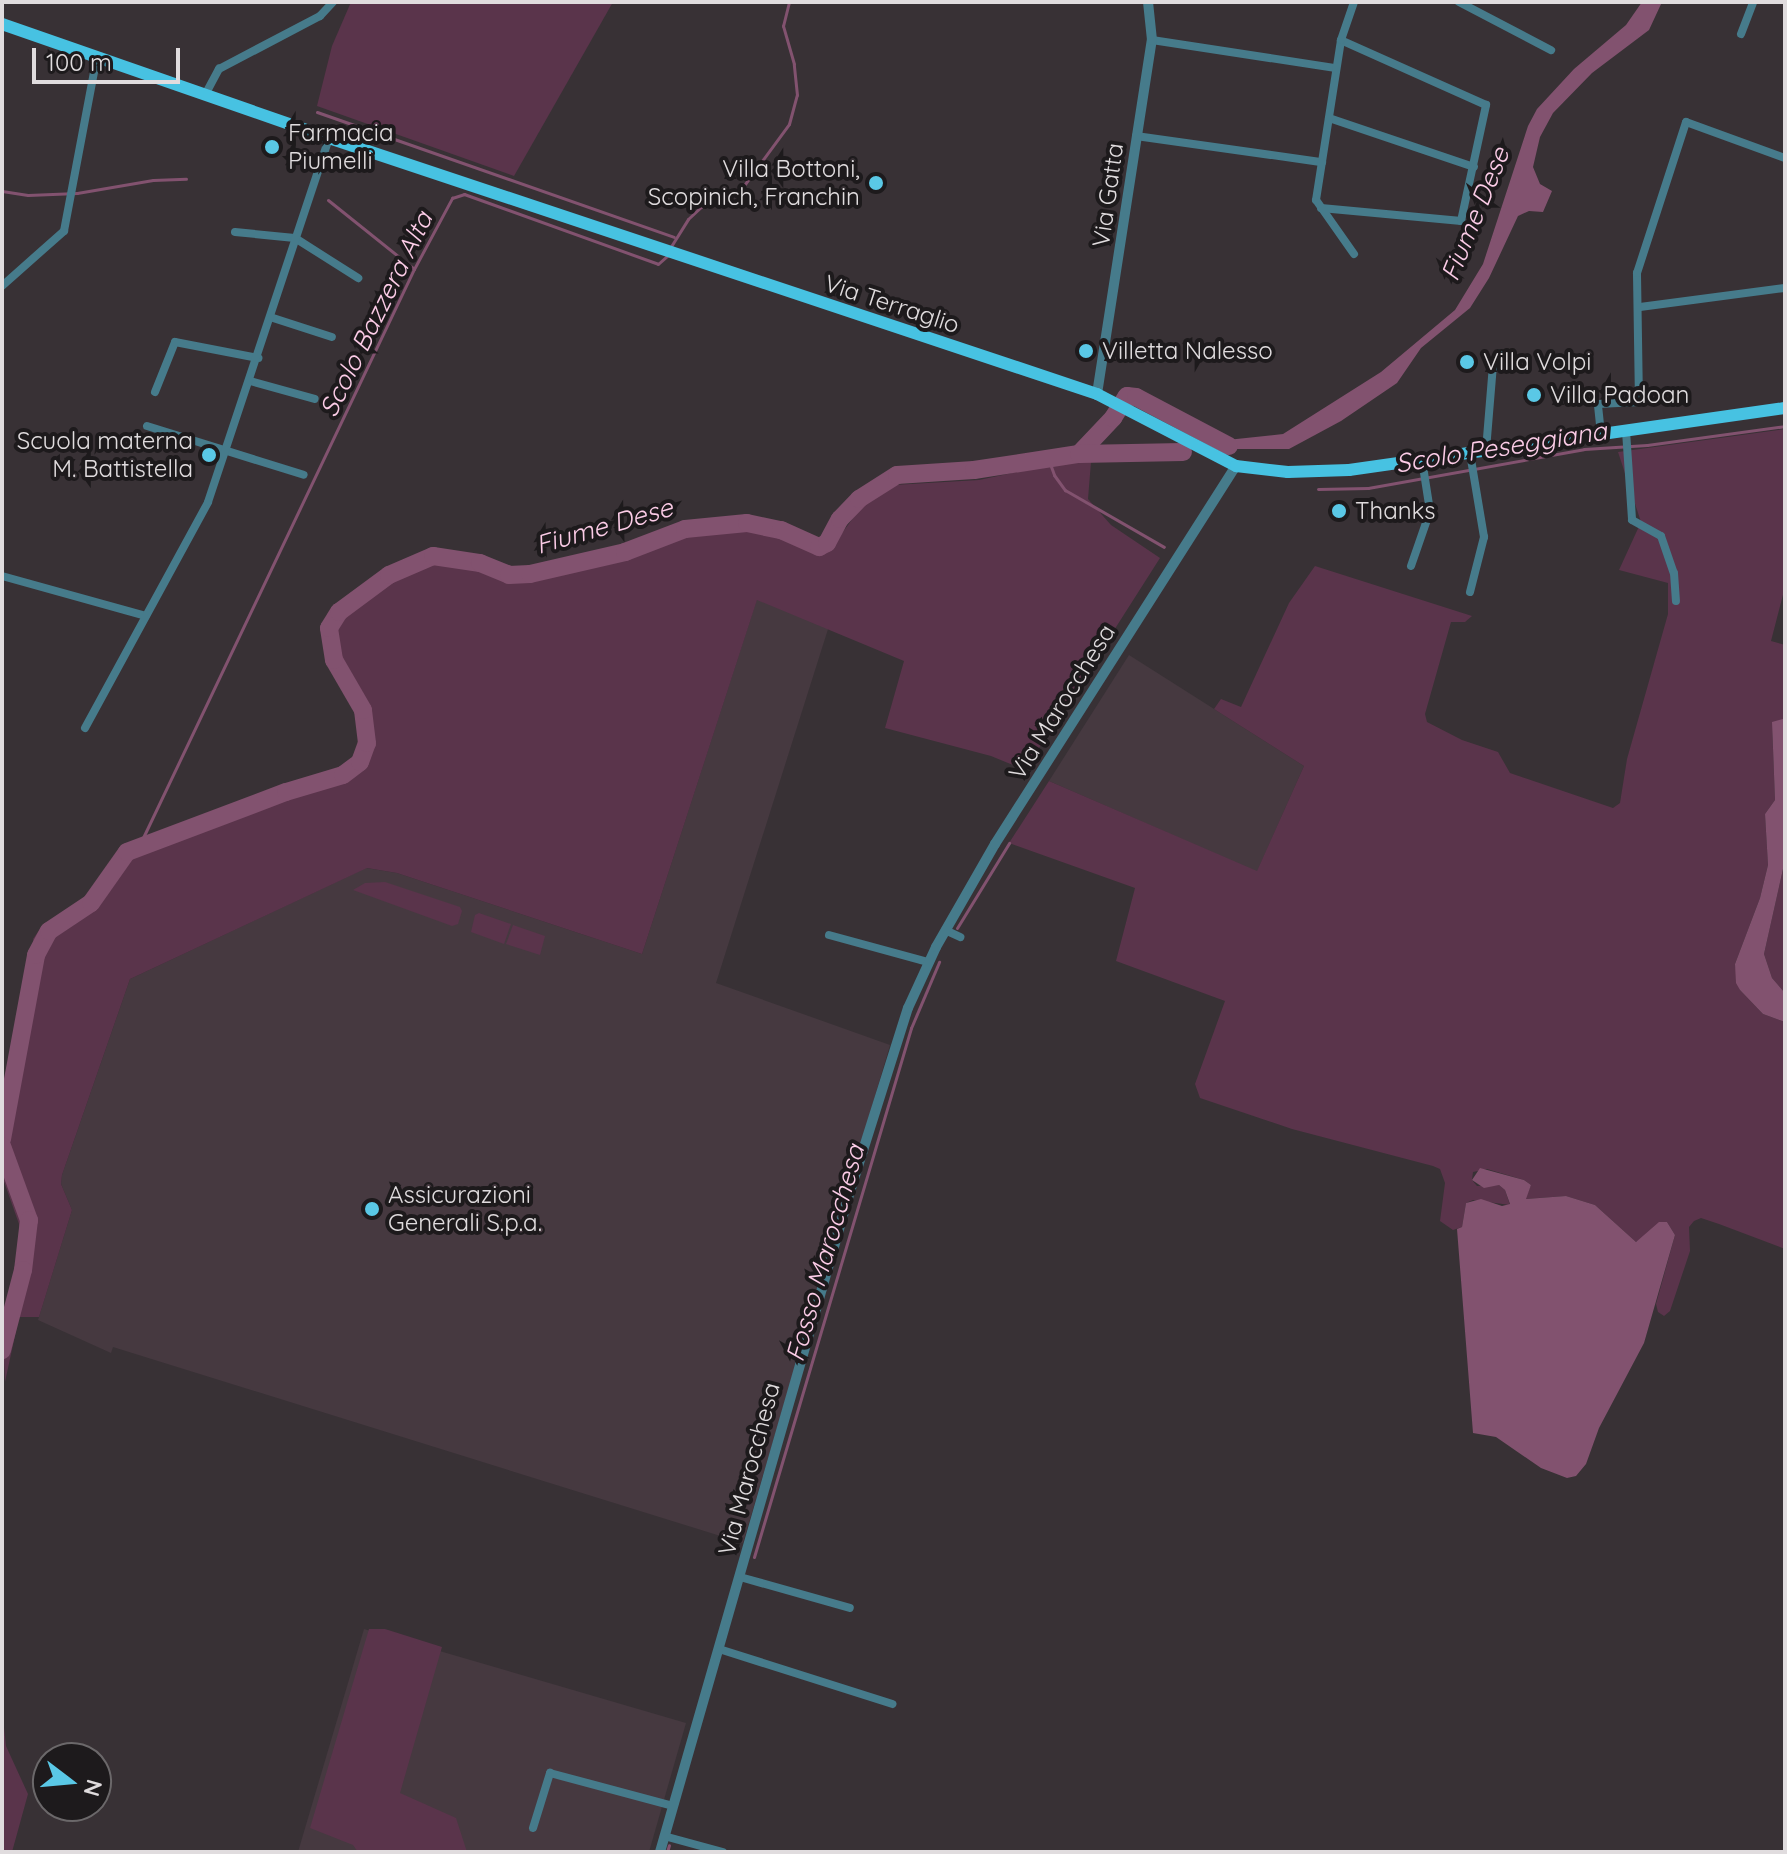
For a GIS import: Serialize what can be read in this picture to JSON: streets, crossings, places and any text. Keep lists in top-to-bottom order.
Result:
{
  "streets": {
    "main road": ["Via Terraglio"],
    "street": ["Via Gatta", "Via Marocchesa"]
  },
  "crossings": [
    ["Via Gatta", "Via Terraglio"],
    ["Via Terraglio", "Via Marocchesa"]
  ],
  "water": [
    "Fiume Dese",
    "Scolo Bazzera Alta",
    "Scolo Peseggiana",
    "Fosso Marocchesa"
  ],
  "places": [
    "Farmacia Piumelli",
    "Villa Bottoni, Scopinich, Franchin",
    "Villetta Nalesso",
    "Villa Volpi",
    "Villa Padoan",
    "Scuola materna M. Battistella",
    "Thanks",
    "Assicurazioni Generali S.p.a."
  ],
  "scale_bar": "100 m",
  "north": "right"
}
